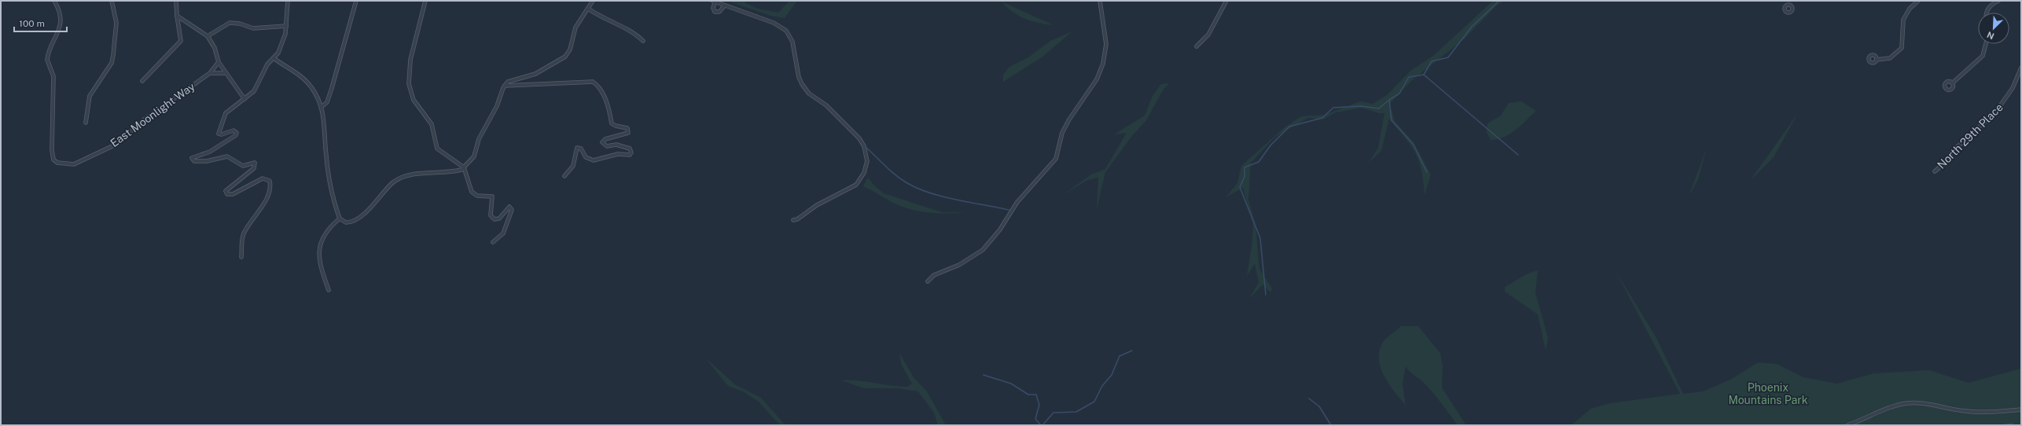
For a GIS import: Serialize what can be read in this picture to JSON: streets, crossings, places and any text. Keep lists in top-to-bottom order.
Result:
{
  "streets": {
    "street": ["East Moonlight Way", "North 29th Place"]
  },
  "parks": ["Phoenix Mountains Park"],
  "scale_bar": "100 m",
  "north": "bottom left"
}
